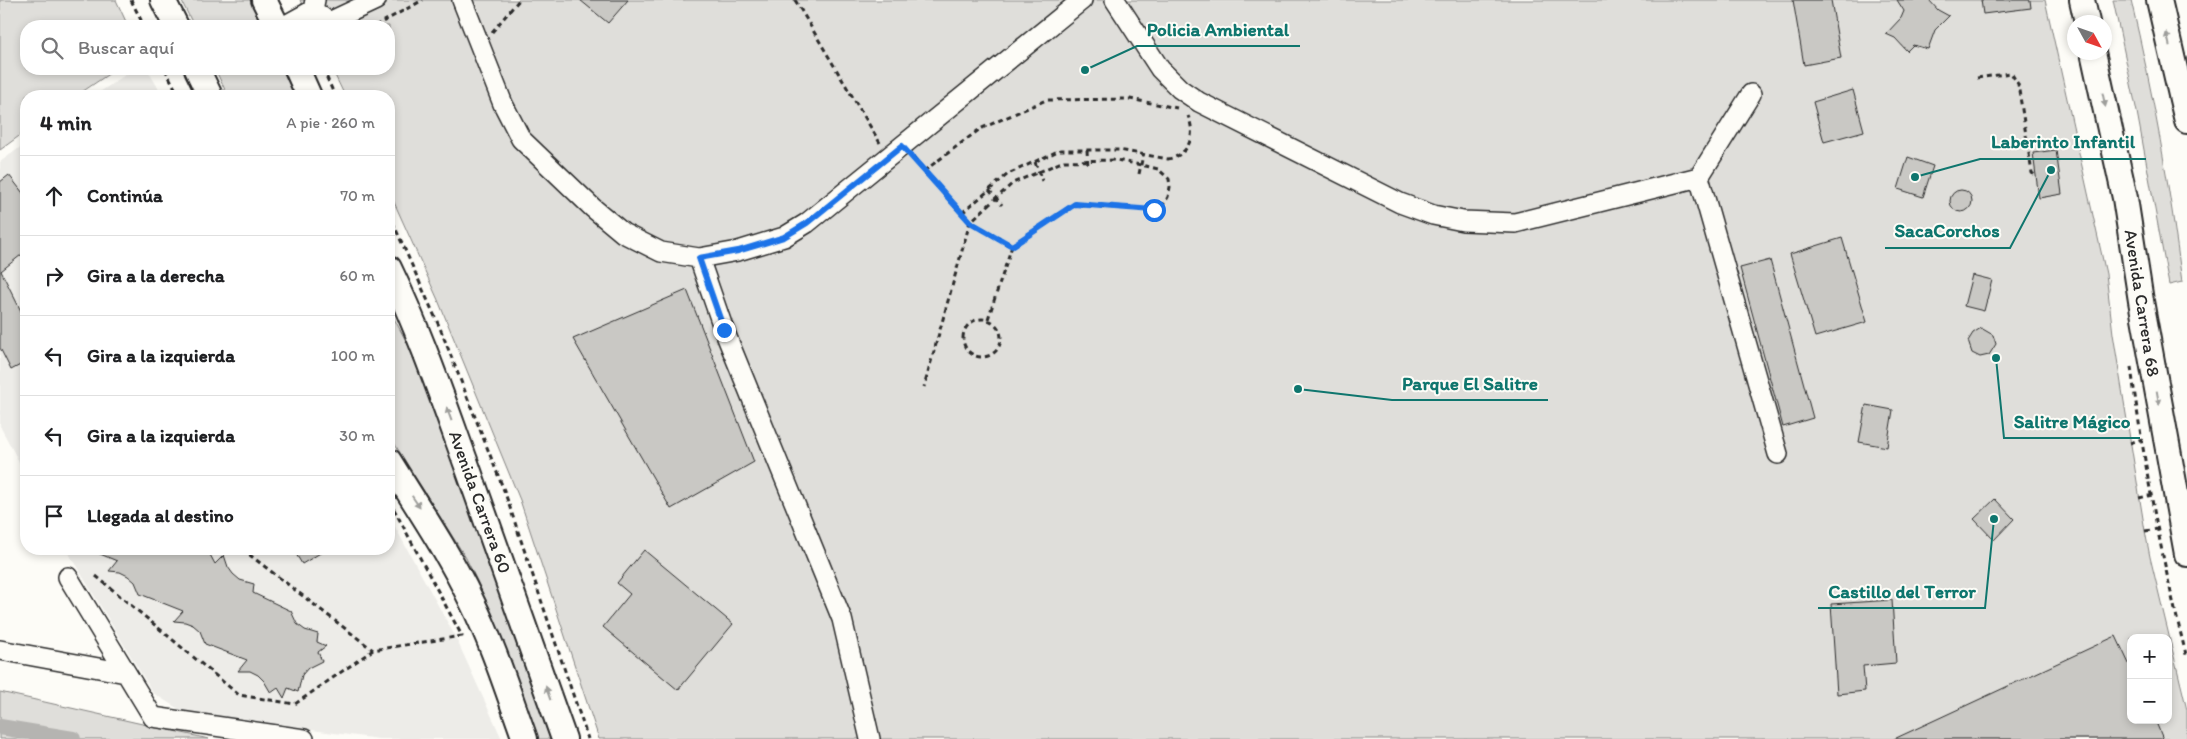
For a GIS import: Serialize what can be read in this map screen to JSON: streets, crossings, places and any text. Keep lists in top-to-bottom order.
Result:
{
  "streets": {
    "main road": ["Avenida Carrera 68", "Avenida Carrera 60"]
  },
  "one_way": ["Avenida Carrera 68"],
  "places": [
    "Policia Ambiental",
    "SacaCorchos",
    "Laberinto Infantil",
    "Salitre Mágico",
    "Parque El Salitre",
    "Castillo del Terror"
  ],
  "north": "bottom right",
  "page": {
    "search": "Buscar aquí",
    "heading": ["4 min", "A pie · 260 m"],
    "list": [
      ["Continúa", "70 m"],
      ["Gira a la derecha", "60 m"],
      ["Gira a la izquierda", "100 m"],
      ["Gira a la izquierda", "30 m"],
      "Llegada al destino"
    ],
    "map_buttons": ["+", "−"]
  }
}
